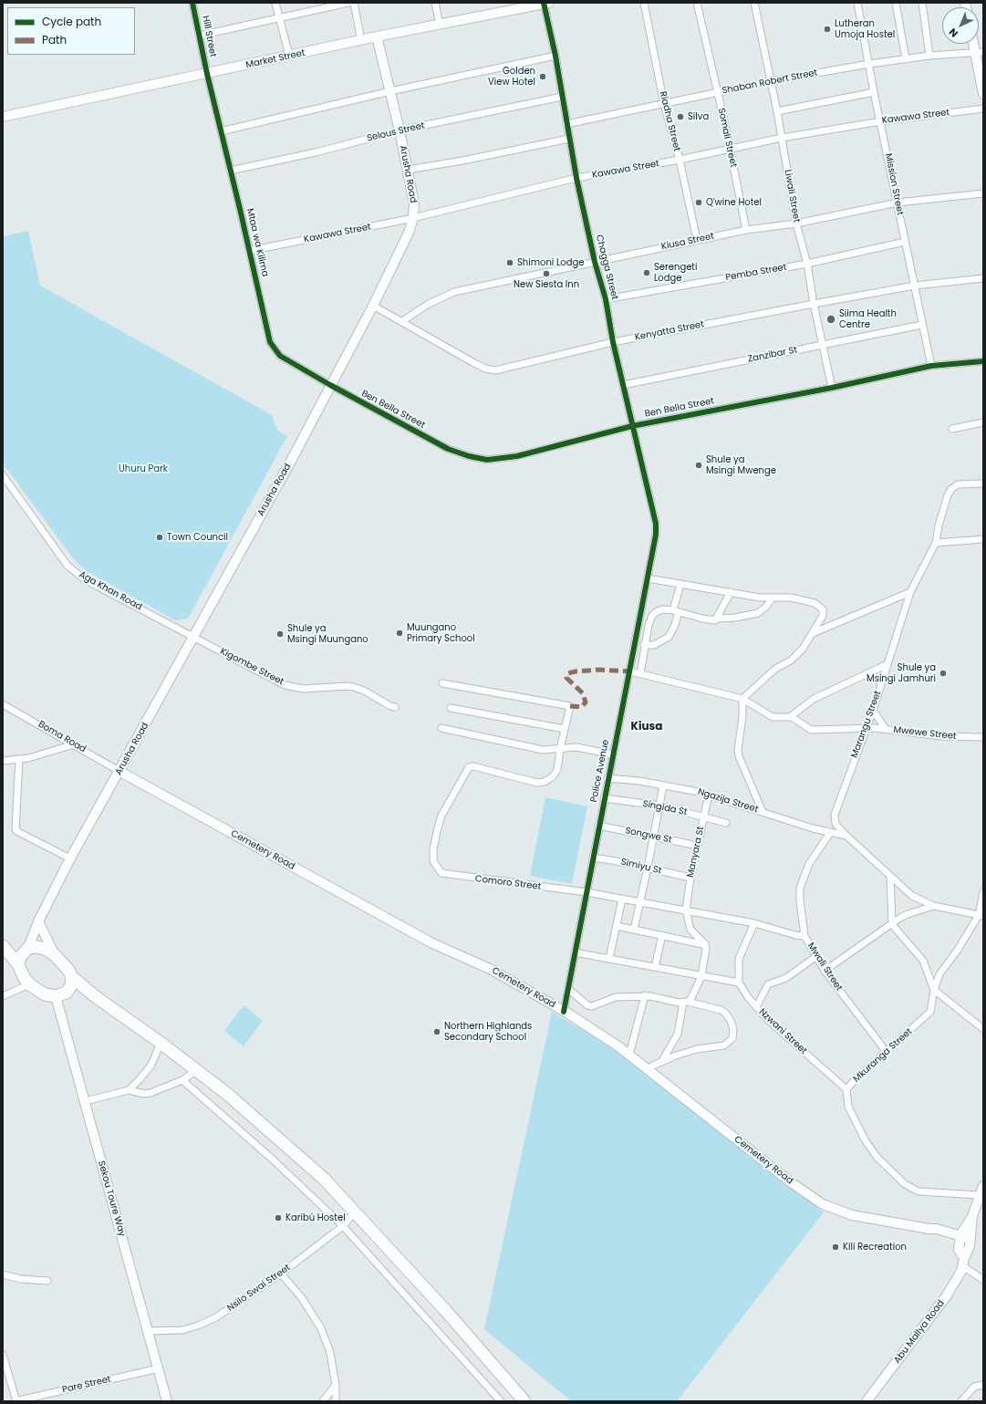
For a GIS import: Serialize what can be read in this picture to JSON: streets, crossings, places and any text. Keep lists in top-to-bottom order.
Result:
{
  "streets": {
    "main road": [
      "Market Street",
      "Arusha Road",
      "Cemetery Road",
      "Sekou Toure Way",
      "Abu Mallya Road"
    ],
    "street": [
      "Hill Street",
      "Shaban Robert Street",
      "Kawawa Street",
      "Riadha Street",
      "Selous Street",
      "Somali Street",
      "Mission Street",
      "Liwali Street",
      "Kiusa Street",
      "Mtaa wa Kilima",
      "Chagga Street",
      "Pemba Street",
      "Kenyatta Street",
      "Zanzibar St",
      "Ben Bella Street",
      "Aga Khan Road",
      "Kigombe Street",
      "Marangu Street",
      "Mwewe Street",
      "Boma Road",
      "Police Avenue",
      "Ngazija Street",
      "Singida St",
      "Songwe St",
      "Manyara St",
      "Simiyu St",
      "Comoro Street",
      "Mwali Street",
      "Nzwani Street",
      "Mkuranga Street",
      "Nsilo Swai Street",
      "Pare Street"
    ]
  },
  "crossings": [
    ["Hill Street", "Market Street"],
    ["Hill Street", "Mtaa wa Kilima"],
    ["Market Street", "Arusha Road"],
    ["Market Street", "Mtaa wa Kilima"],
    ["Market Street", "Chagga Street"],
    ["Shaban Robert Street", "Riadha Street"],
    ["Shaban Robert Street", "Somali Street"],
    ["Shaban Robert Street", "Mission Street"],
    ["Shaban Robert Street", "Liwali Street"],
    ["Shaban Robert Street", "Chagga Street"],
    ["Kawawa Street", "Riadha Street"],
    ["Kawawa Street", "Somali Street"],
    ["Kawawa Street", "Arusha Road"],
    ["Kawawa Street", "Mission Street"],
    ["Kawawa Street", "Liwali Street"],
    ["Kawawa Street", "Mtaa wa Kilima"],
    ["Kawawa Street", "Chagga Street"],
    ["Riadha Street", "Kiusa Street"],
    ["Selous Street", "Arusha Road"],
    ["Selous Street", "Mtaa wa Kilima"],
    ["Selous Street", "Chagga Street"],
    ["Somali Street", "Kiusa Street"],
    ["Arusha Road", "Mtaa wa Kilima"],
    ["Arusha Road", "Kenyatta Street"],
    ["Arusha Road", "Ben Bella Street"],
    ["Arusha Road", "Aga Khan Road"],
    ["Arusha Road", "Kigombe Street"],
    ["Arusha Road", "Boma Road"],
    ["Arusha Road", "Cemetery Road"],
    ["Arusha Road", "Sekou Toure Way"],
    ["Mission Street", "Kiusa Street"],
    ["Mission Street", "Pemba Street"],
    ["Mission Street", "Kenyatta Street"],
    ["Mission Street", "Zanzibar St"],
    ["Mission Street", "Ben Bella Street"],
    ["Liwali Street", "Kiusa Street"],
    ["Liwali Street", "Pemba Street"],
    ["Liwali Street", "Kenyatta Street"],
    ["Liwali Street", "Zanzibar St"],
    ["Liwali Street", "Ben Bella Street"],
    ["Kiusa Street", "Chagga Street"],
    ["Kiusa Street", "Kenyatta Street"],
    ["Mtaa wa Kilima", "Ben Bella Street"],
    ["Chagga Street", "Pemba Street"],
    ["Chagga Street", "Kenyatta Street"],
    ["Chagga Street", "Zanzibar St"],
    ["Chagga Street", "Ben Bella Street"],
    ["Chagga Street", "Police Avenue"],
    ["Aga Khan Road", "Kigombe Street"],
    ["Marangu Street", "Mwewe Street"],
    ["Marangu Street", "Ngazija Street"],
    ["Marangu Street", "Mkuranga Street"],
    ["Boma Road", "Cemetery Road"],
    ["Police Avenue", "Ngazija Street"],
    ["Police Avenue", "Singida St"],
    ["Police Avenue", "Songwe St"],
    ["Police Avenue", "Cemetery Road"],
    ["Police Avenue", "Simiyu St"],
    ["Police Avenue", "Comoro Street"],
    ["Ngazija Street", "Manyara St"],
    ["Ngazija Street", "Mwali Street"],
    ["Singida St", "Manyara St"],
    ["Songwe St", "Manyara St"],
    ["Cemetery Road", "Abu Mallya Road"],
    ["Manyara St", "Simiyu St"],
    ["Manyara St", "Comoro Street"],
    ["Comoro Street", "Mwali Street"],
    ["Mwali Street", "Mkuranga Street"],
    ["Nzwani Street", "Mkuranga Street"],
    ["Sekou Toure Way", "Nsilo Swai Street"],
    ["Sekou Toure Way", "Pare Street"]
  ],
  "districts": ["Kiusa"],
  "parks": ["Uhuru Park"],
  "places": [
    "Lutheran Umoja Hostel",
    "Golden View Hotel",
    "Silva",
    "Q'wine Hotel",
    "Shimoni Lodge",
    "Serengeti Lodge",
    "New Siesta Inn",
    "Siima Health Centre",
    "Shule ya Msingi Mwenge",
    "Town Council",
    "Muungano Primary School",
    "Shule ya Msingi Muungano",
    "Shule ya Msingi Jamhuri",
    "Northern Highlands Secondary School",
    "Karibú Hostel",
    "Kili Recreation"
  ],
  "legend": ["Cycle path", "Path"],
  "north": "bottom left"
}
